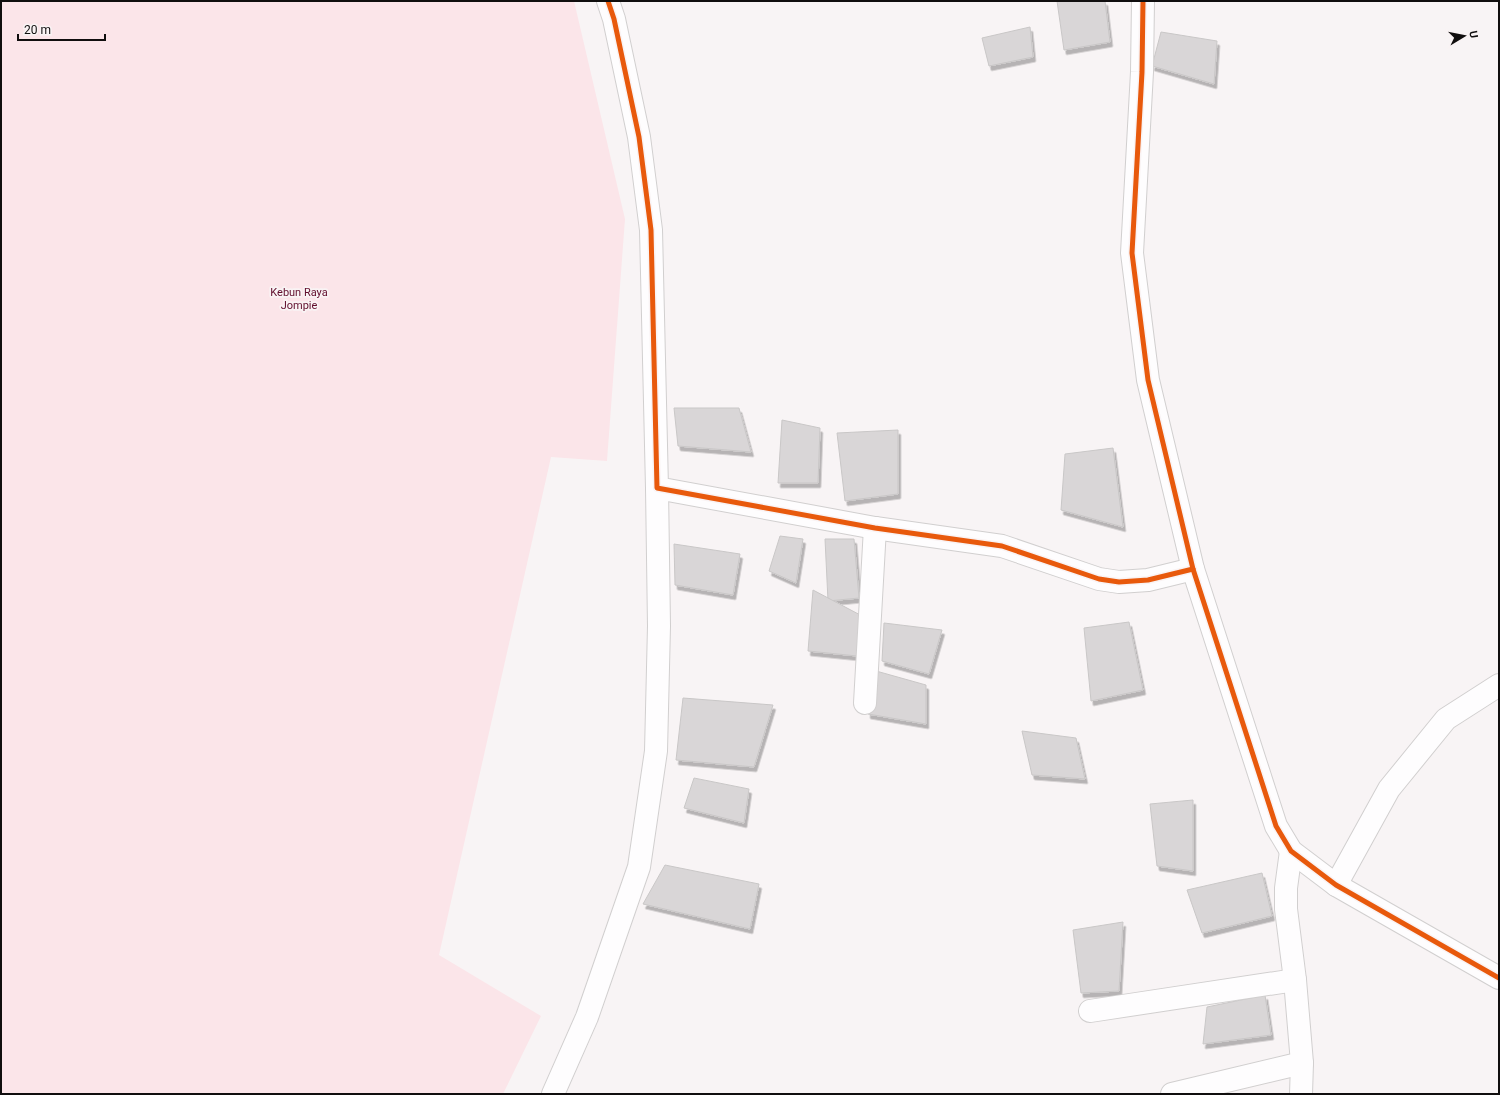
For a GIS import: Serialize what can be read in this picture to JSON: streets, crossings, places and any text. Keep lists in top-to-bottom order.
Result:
{
  "parks": ["Kebun Raya Jompie"],
  "scale_bar": "20 m",
  "north": "right"
}
